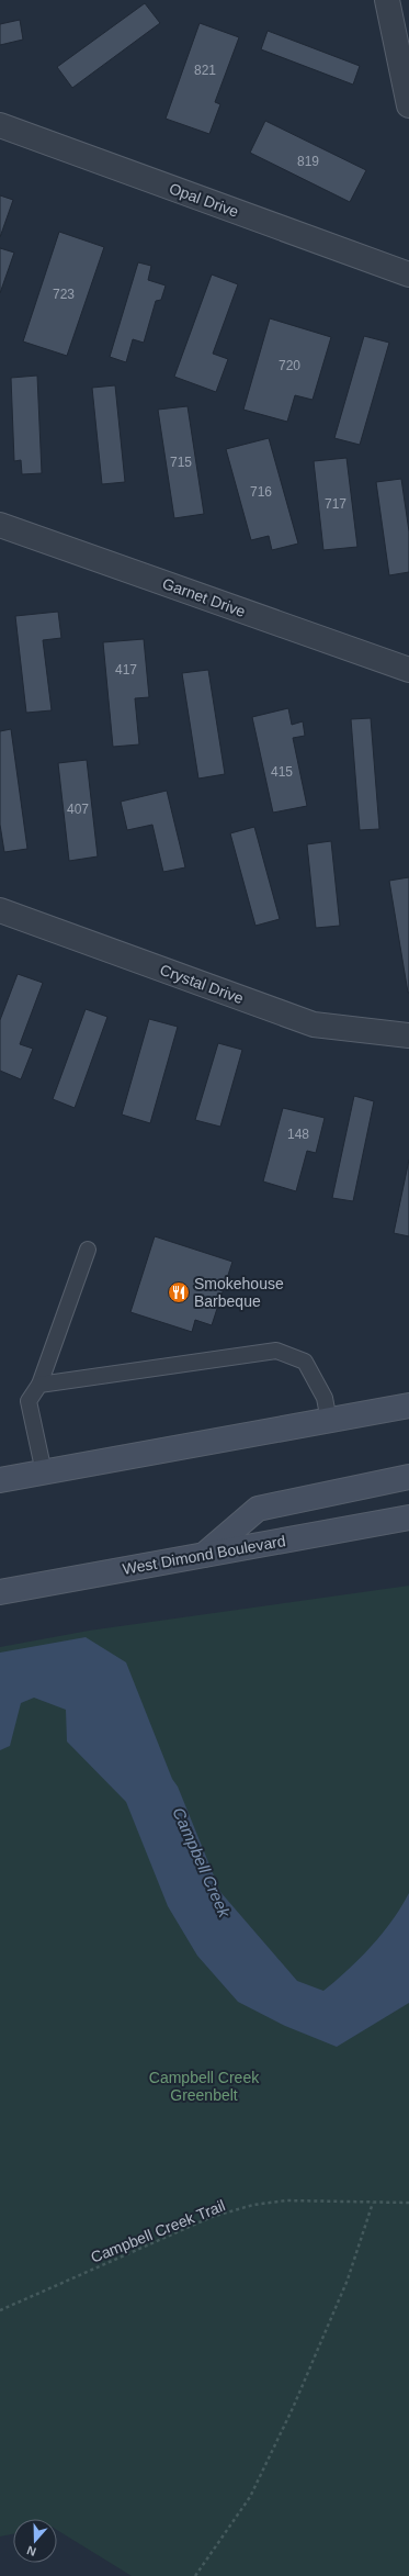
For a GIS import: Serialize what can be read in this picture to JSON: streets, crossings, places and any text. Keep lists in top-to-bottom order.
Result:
{
  "streets": {
    "main road": ["West Dimond Boulevard"],
    "street": ["Opal Drive", "Garnet Drive", "Crystal Drive"],
    "path": ["Campbell Creek Trail"]
  },
  "water": ["Campbell Creek"],
  "parks": ["Campbell Creek Greenbelt"],
  "places": {
    "restaurant": ["Smokehouse Barbeque"]
  },
  "house_numbers": [
    "821",
    "819",
    "723",
    "720",
    "715",
    "716",
    "717",
    "417",
    "415",
    "407",
    "148"
  ],
  "north": "bottom"
}
